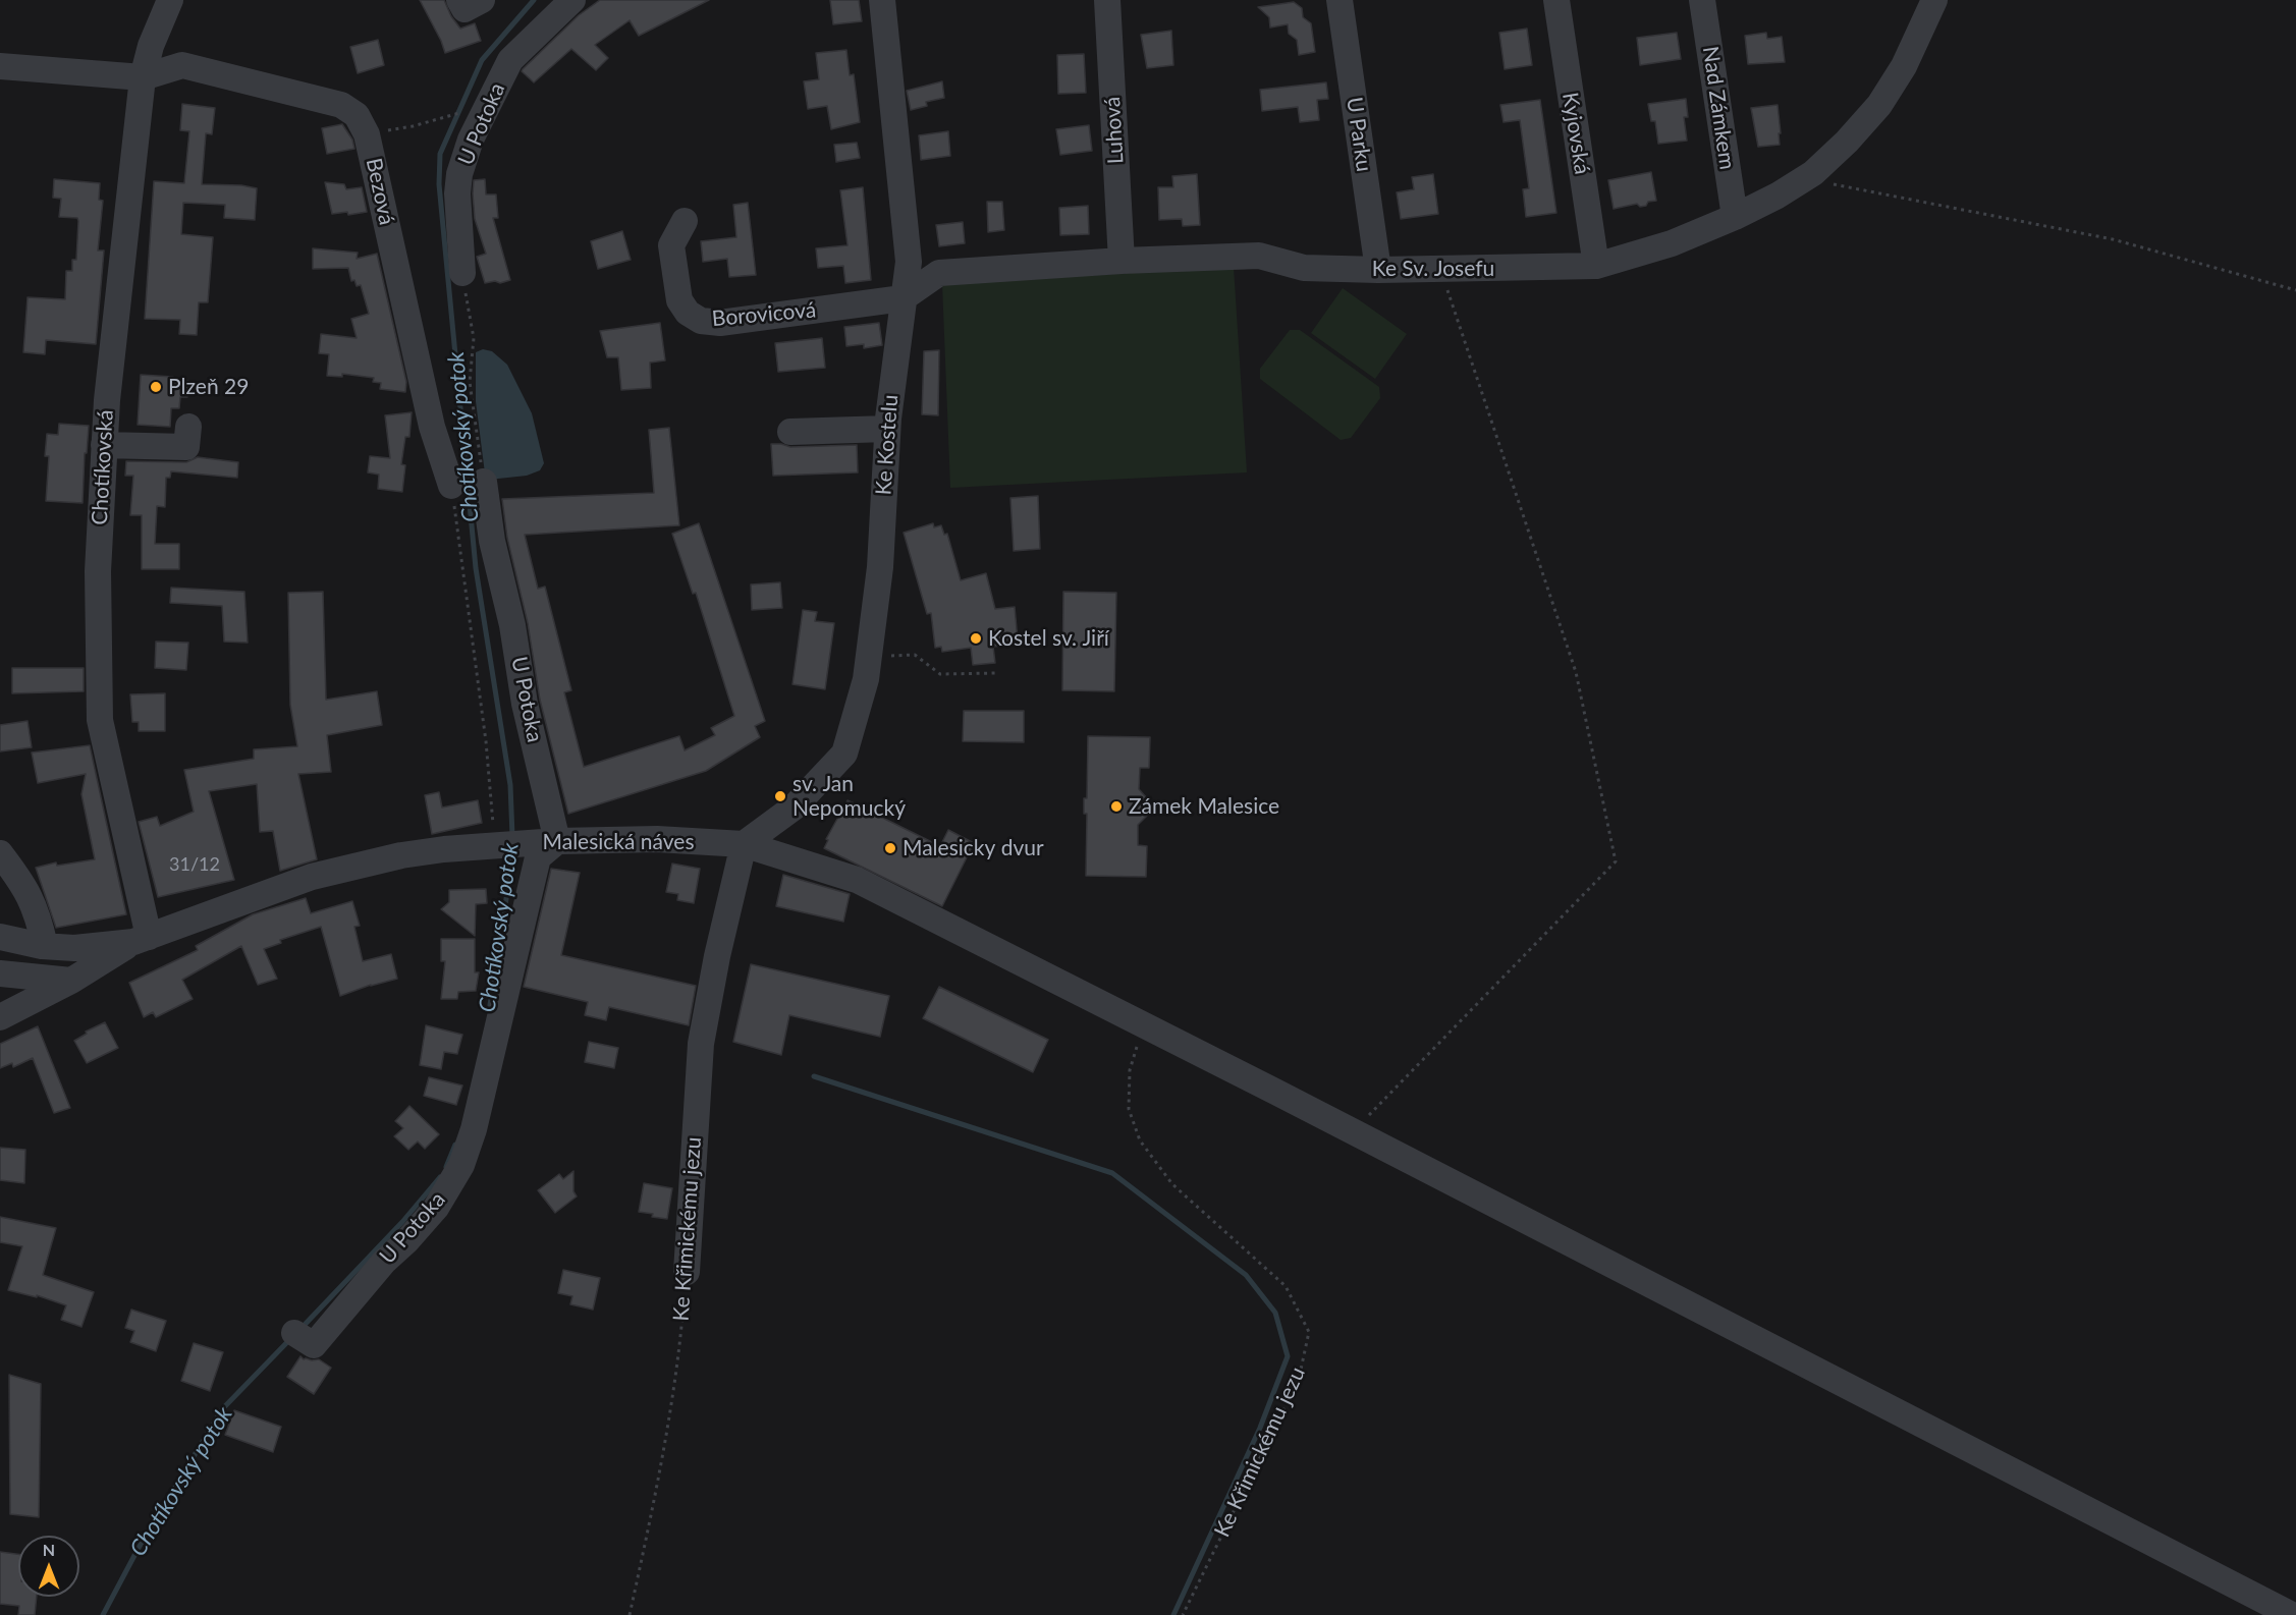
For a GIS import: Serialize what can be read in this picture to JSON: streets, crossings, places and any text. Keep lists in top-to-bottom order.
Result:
{
  "streets": {
    "street": [
      "Nad Zámkem",
      "U Potoka",
      "Luhová",
      "Kyjovská",
      "U Parku",
      "Bezová",
      "Ke Sv. Josefu",
      "Borovicová",
      "Ke Kostelu",
      "Chotíkovská",
      "Malesická náves",
      "Ke Křimickému jezu"
    ]
  },
  "crossings": [
    ["Nad Zámkem", "Ke Sv. Josefu"],
    ["U Potoka", "Malesická náves"],
    ["Luhová", "Ke Sv. Josefu"],
    ["Kyjovská", "Ke Sv. Josefu"],
    ["U Parku", "Ke Sv. Josefu"],
    ["Bezová", "Chotíkovská"],
    ["Ke Sv. Josefu", "Borovicová"],
    ["Ke Sv. Josefu", "Ke Kostelu"],
    ["Borovicová", "Ke Kostelu"],
    ["Ke Kostelu", "Malesická náves"],
    ["Ke Kostelu", "Ke Křimickému jezu"],
    ["Chotíkovská", "Malesická náves"],
    ["Malesická náves", "Ke Křimickému jezu"]
  ],
  "water": ["Chotíkovský potok"],
  "places": [
    "Plzeň 29",
    "Kostel sv. Jiří",
    "sv. Jan Nepomucký",
    "Zámek Malesice",
    "Malesicky dvur"
  ],
  "house_numbers": ["31/12"],
  "north": "top"
}
